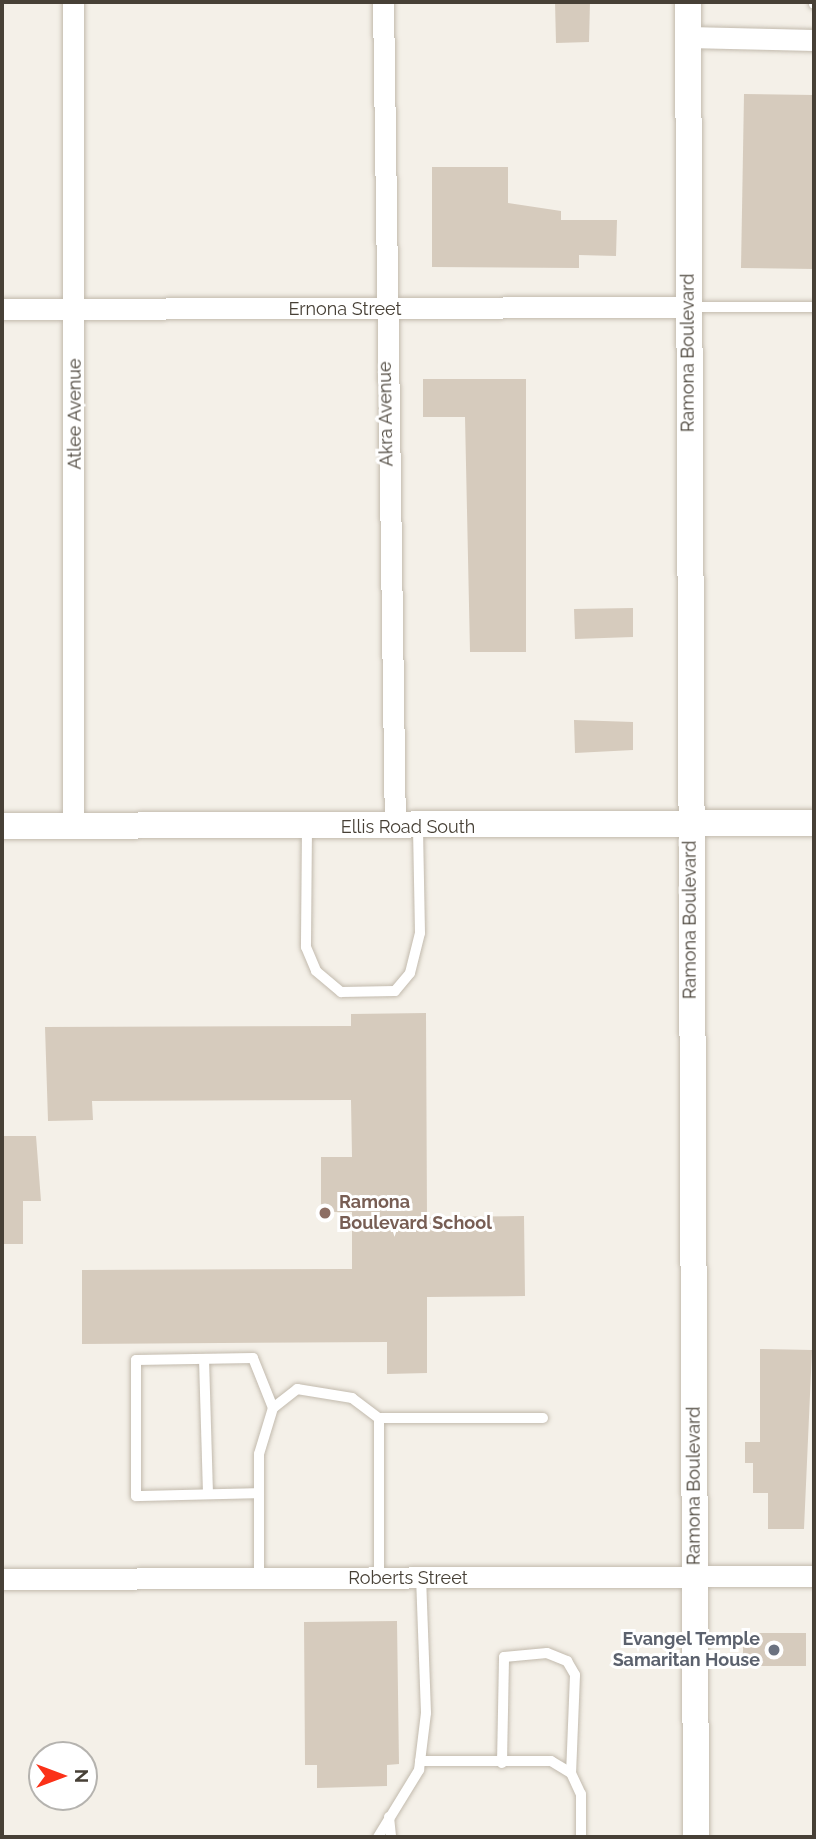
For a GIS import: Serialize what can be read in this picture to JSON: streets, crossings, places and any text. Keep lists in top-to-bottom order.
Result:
{
  "streets": {
    "street": [
      "Ernona Street",
      "Ramona Boulevard",
      "Atlee Avenue",
      "Akra Avenue",
      "Ellis Road South",
      "Roberts Street"
    ]
  },
  "crossings": [
    ["Ernona Street", "Ramona Boulevard"],
    ["Ernona Street", "Atlee Avenue"],
    ["Ernona Street", "Akra Avenue"],
    ["Ramona Boulevard", "Ellis Road South"],
    ["Ramona Boulevard", "Roberts Street"],
    ["Atlee Avenue", "Ellis Road South"],
    ["Akra Avenue", "Ellis Road South"]
  ],
  "places": ["Ramona Boulevard School", "Evangel Temple Samaritan House"],
  "north": "right"
}
